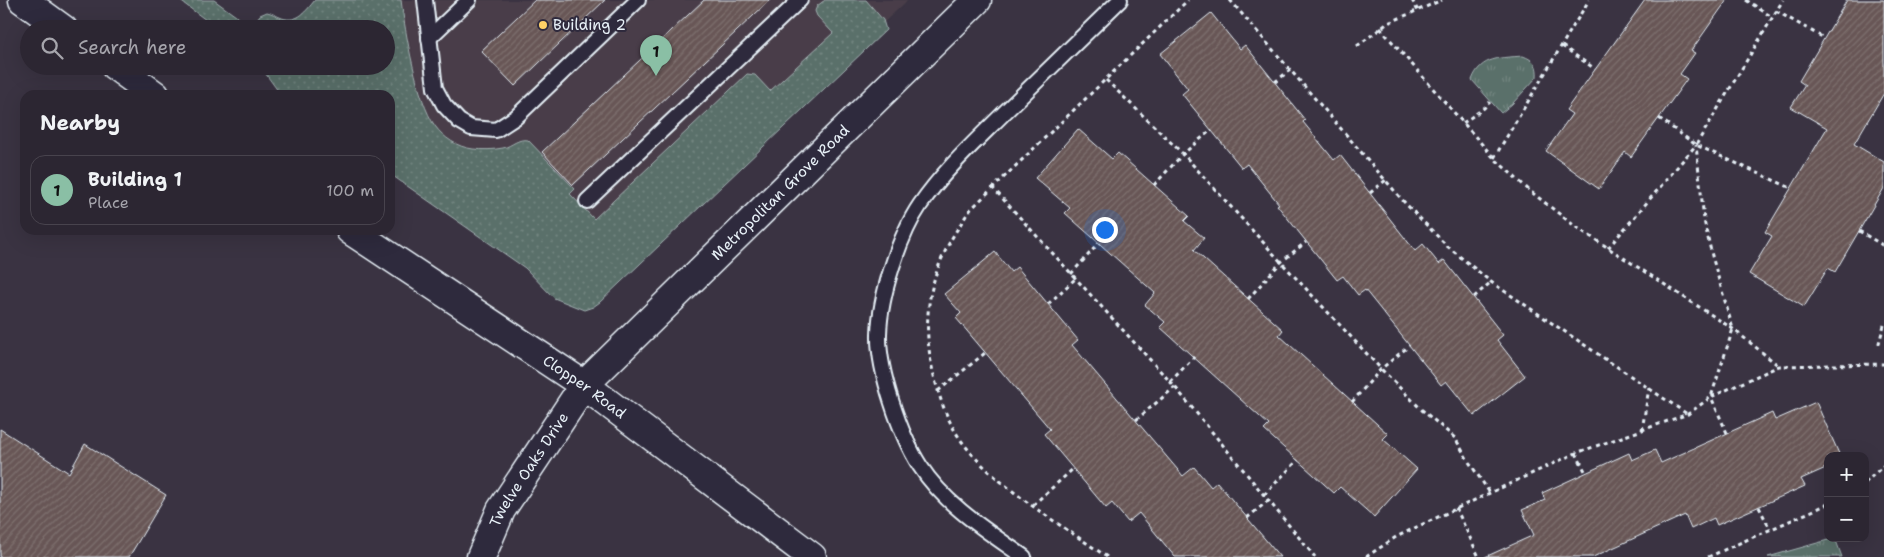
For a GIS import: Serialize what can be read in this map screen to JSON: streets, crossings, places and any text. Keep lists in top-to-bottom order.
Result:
{
  "streets": {
    "street": ["Metropolitan Grove Road", "Clopper Road", "Twelve Oaks Drive"]
  },
  "crossings": [
    ["Metropolitan Grove Road", "Clopper Road"],
    ["Metropolitan Grove Road", "Twelve Oaks Drive"],
    ["Clopper Road", "Twelve Oaks Drive"]
  ],
  "places": ["Building 2"],
  "page": {
    "search": "Search here",
    "pins": "1",
    "heading": "Nearby",
    "list": [
      {
        "mark": "1",
        "name": "Building 1",
        "note": "Place",
        "value": "100 m"
      }
    ],
    "map_buttons": ["+", "−"]
  }
}
